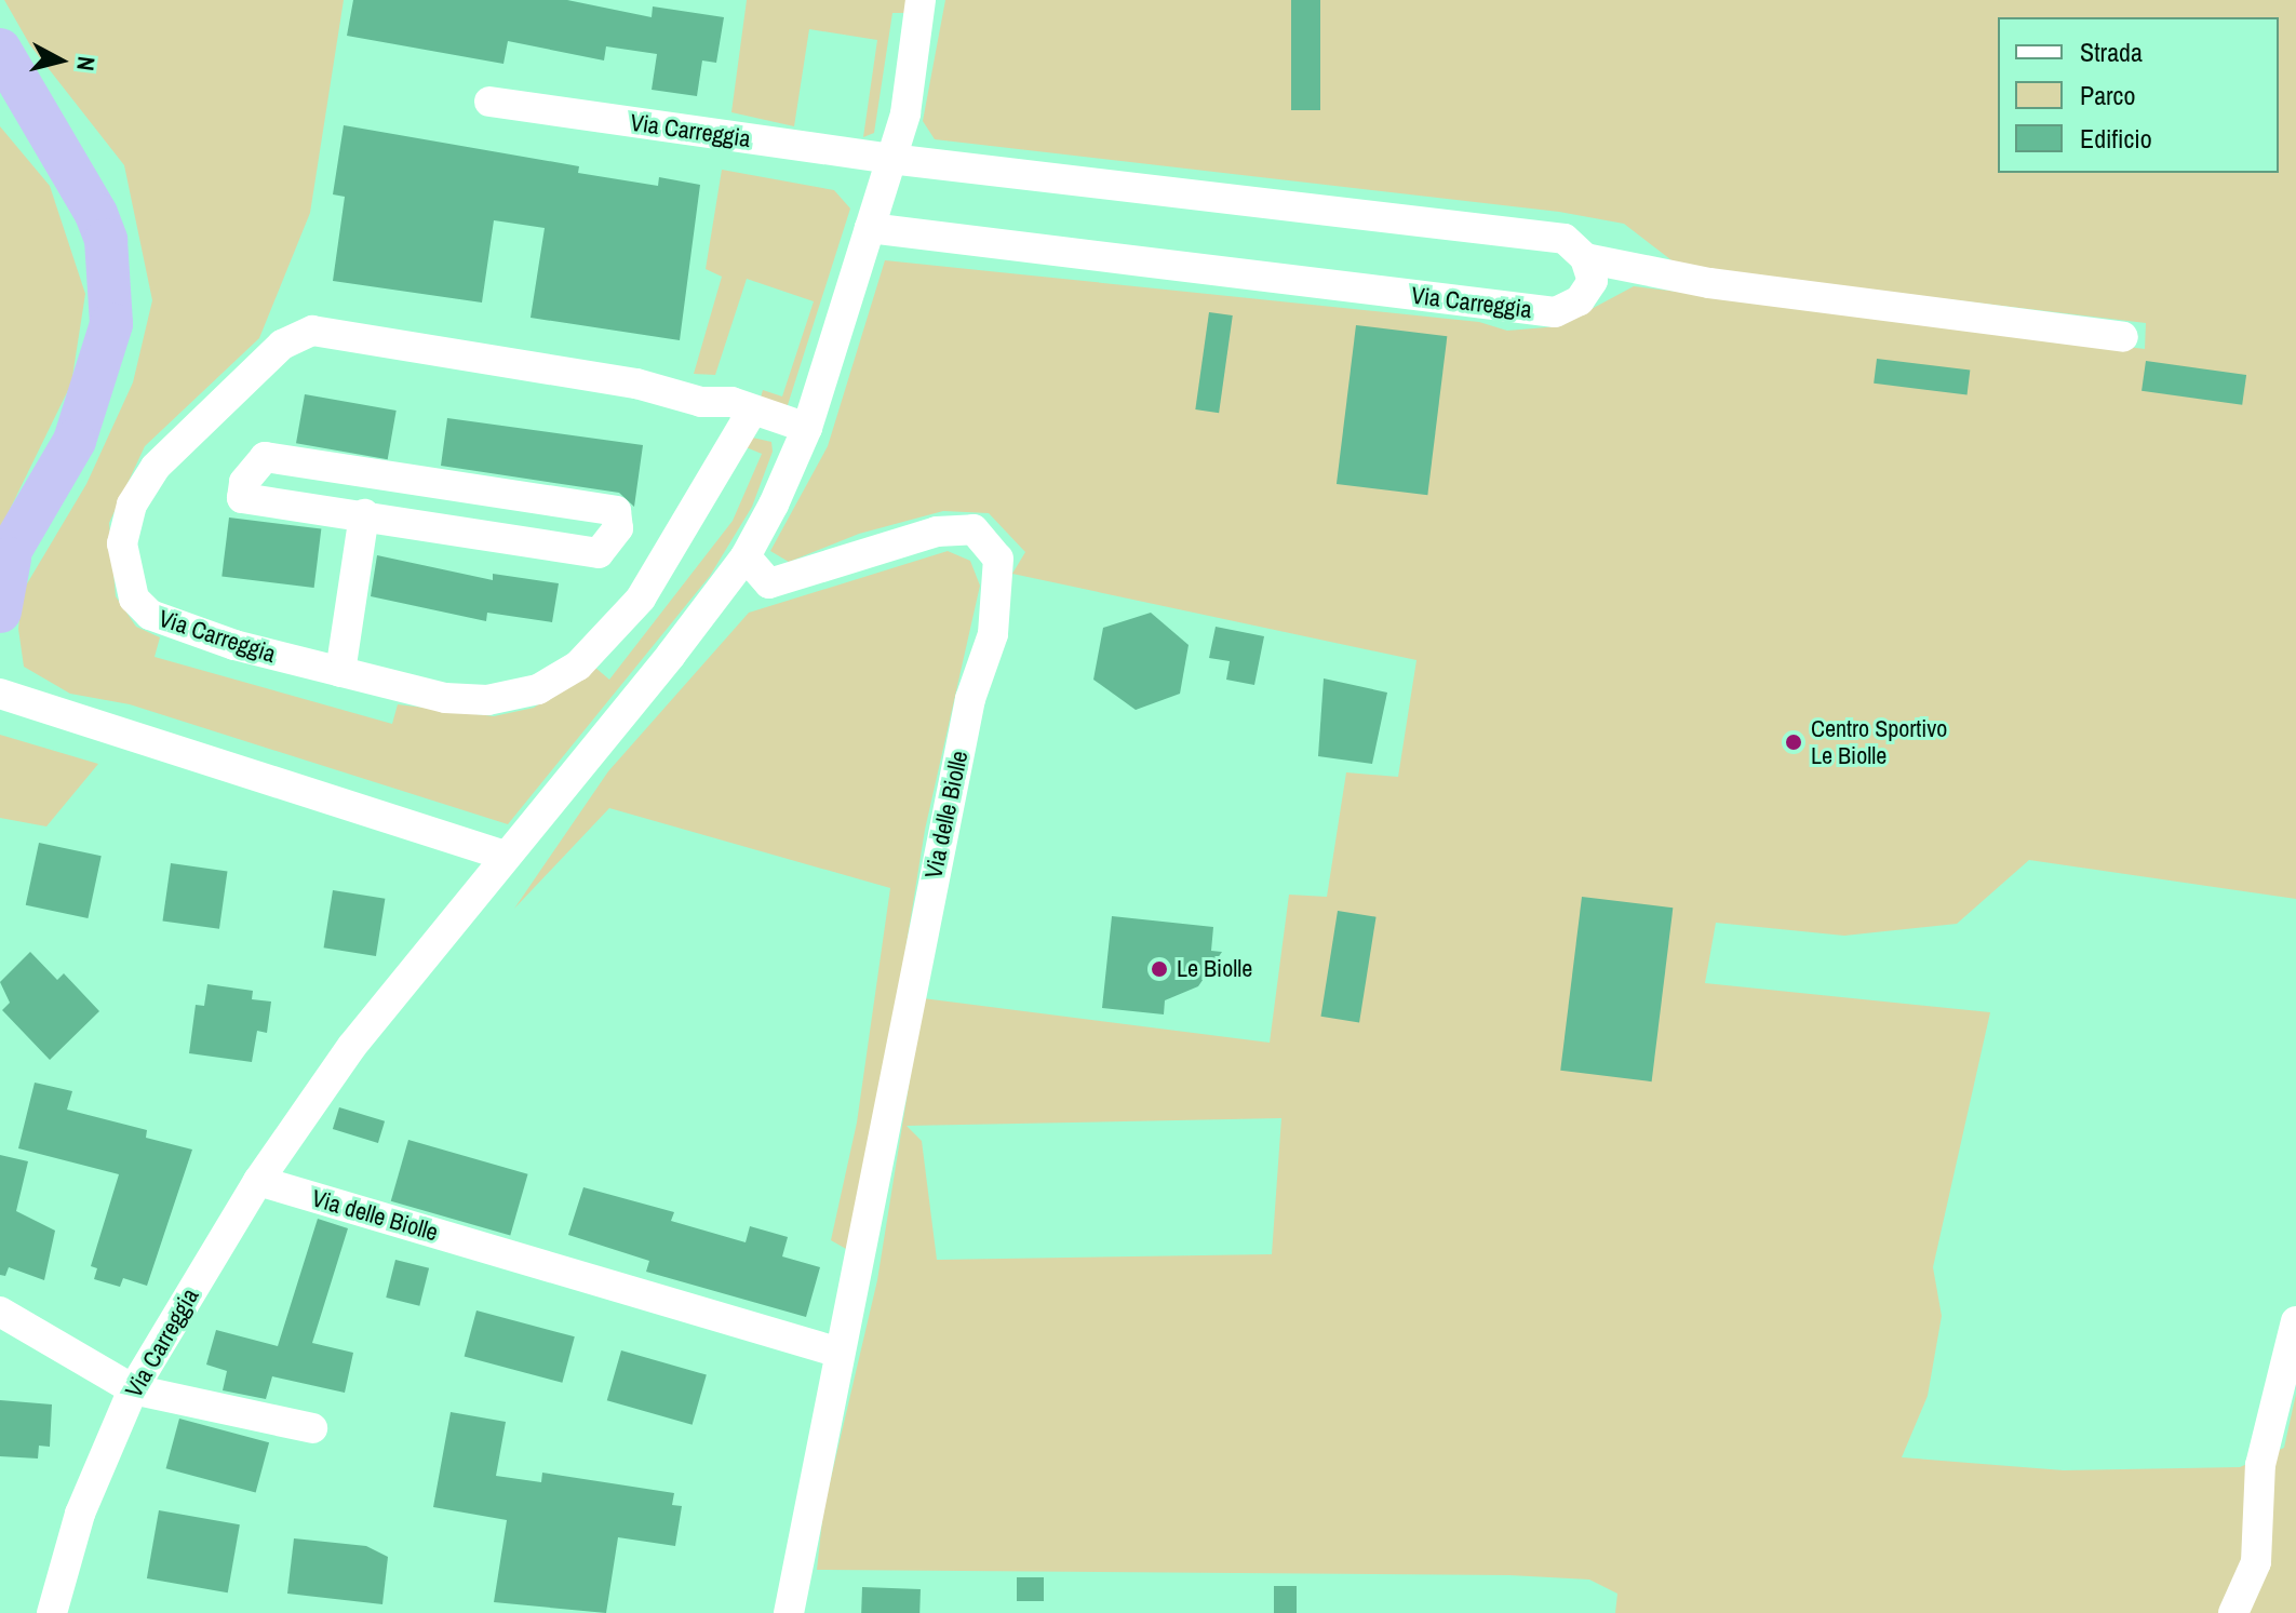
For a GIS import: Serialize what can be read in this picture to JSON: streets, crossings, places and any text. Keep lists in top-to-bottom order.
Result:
{
  "streets": {
    "street": ["Via Carreggia", "Via delle Biolle"]
  },
  "crossings": [
    ["Via Carreggia", "Via delle Biolle"]
  ],
  "places": ["Centro Sportivo Le Biolle", "Le Biolle"],
  "legend": ["Strada", "Parco", "Edificio"],
  "north": "right"
}
